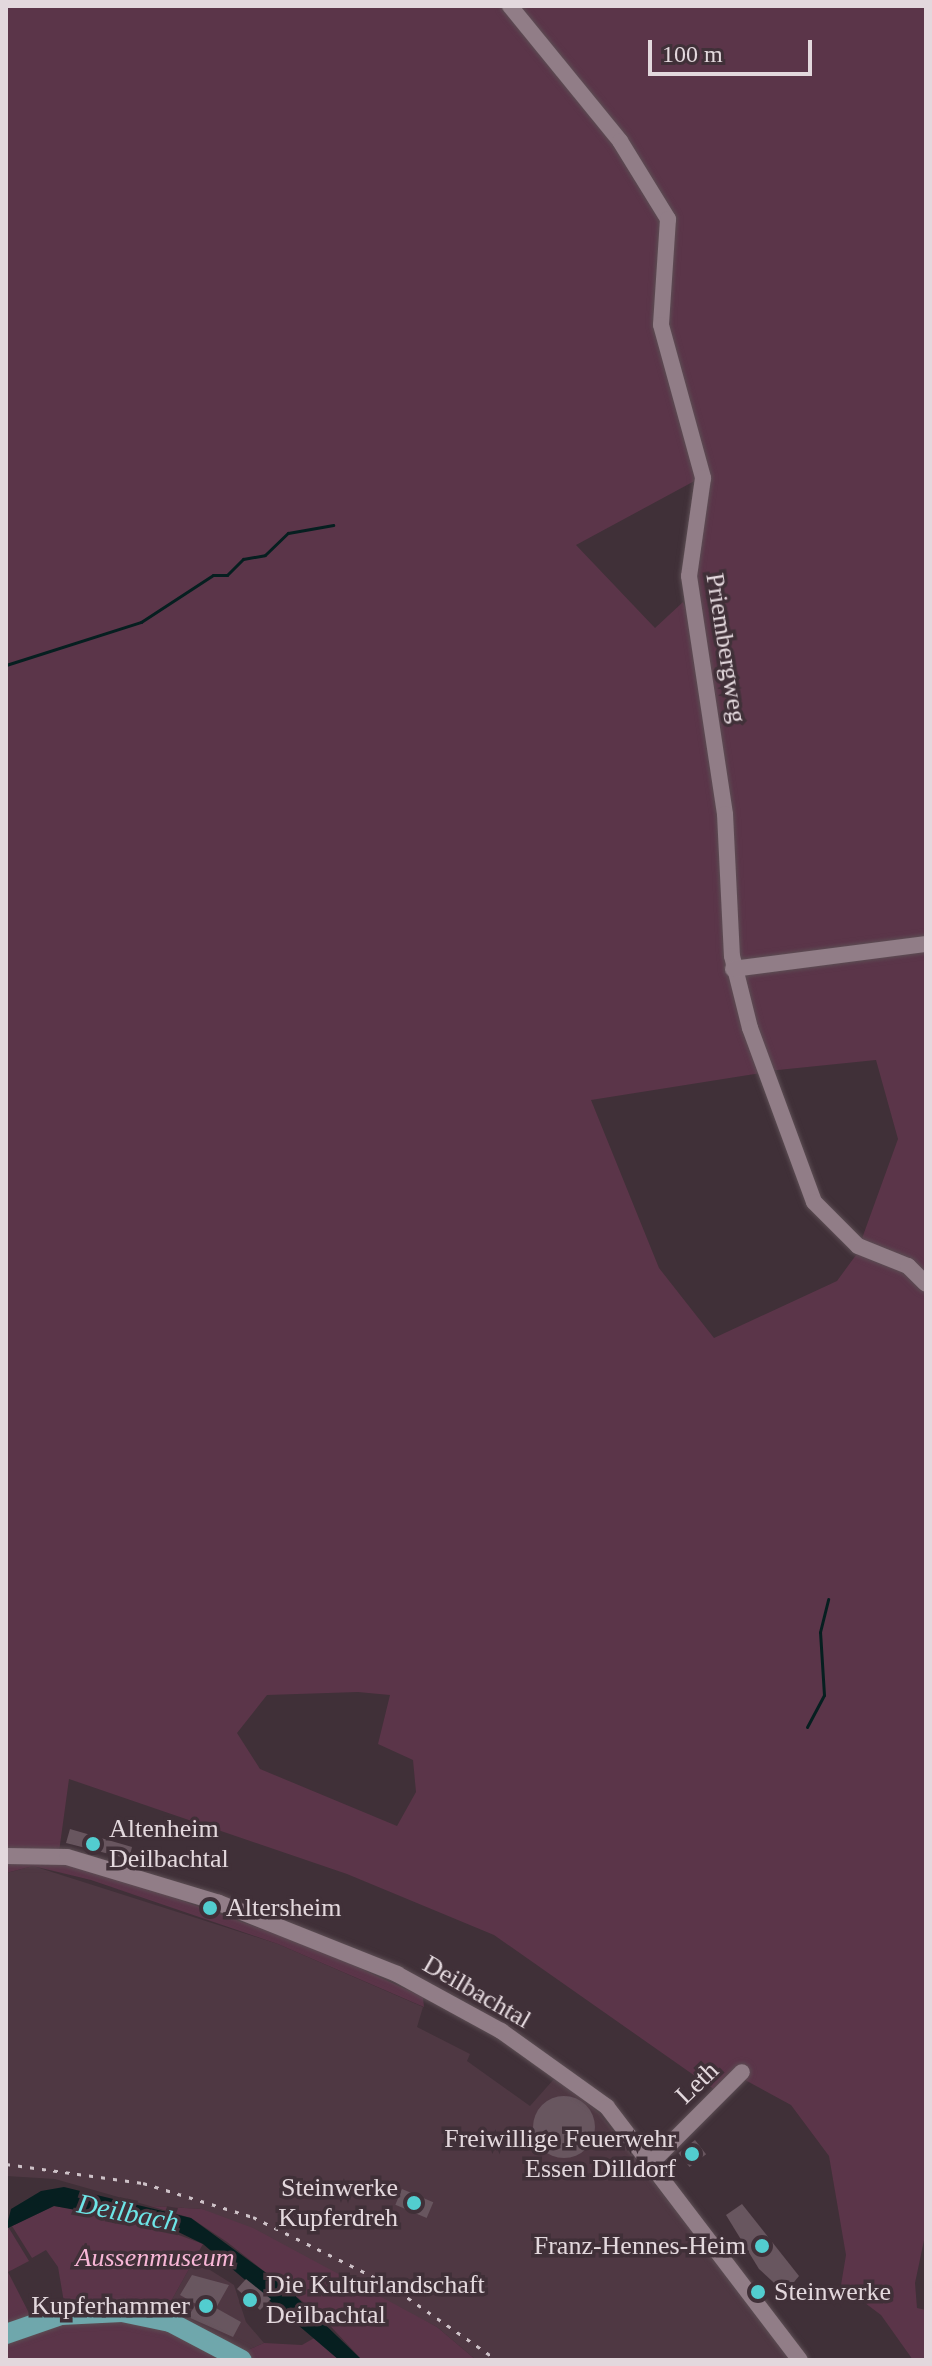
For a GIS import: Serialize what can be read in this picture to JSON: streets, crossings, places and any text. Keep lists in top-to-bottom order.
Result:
{
  "streets": {
    "street": ["Priembergweg", "Deilbachtal", "Leth"]
  },
  "crossings": [
    ["Deilbachtal", "Leth"]
  ],
  "water": ["Deilbach"],
  "parks": ["Aussenmuseum"],
  "places": [
    "Altenheim Deilbachtal",
    "Altersheim",
    "Freiwillige Feuerwehr Essen Dilldorf",
    "Steinwerke Kupferdreh",
    "Franz-Hennes-Heim",
    "Steinwerke",
    "Die Kulturlandschaft Deilbachtal",
    "Kupferhammer"
  ],
  "scale_bar": "100 m"
}
